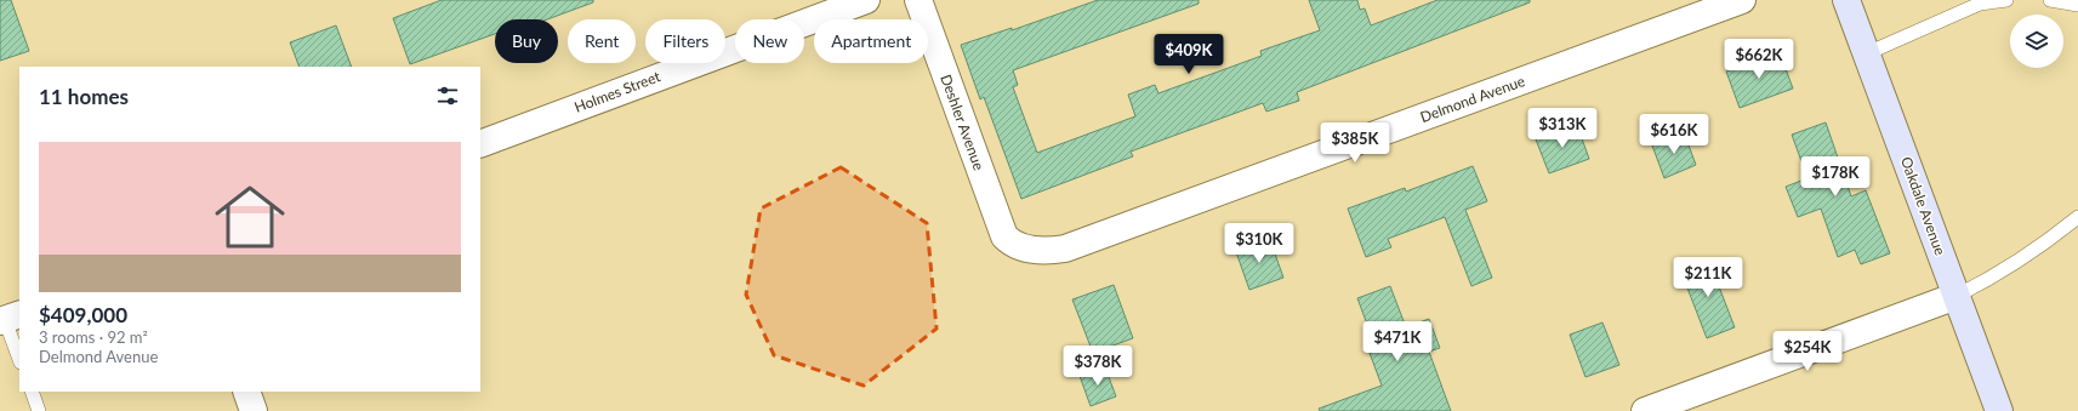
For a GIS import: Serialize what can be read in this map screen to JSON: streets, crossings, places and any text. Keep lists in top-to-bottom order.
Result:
{
  "streets": {
    "street": [
      "Holmes Street",
      "Delmond Avenue",
      "Deshler Avenue",
      "Oakdale Avenue"
    ]
  },
  "crossings": [
    ["Delmond Avenue", "Deshler Avenue"]
  ],
  "page": {
    "chip": [
      "Buy",
      "Rent",
      "Filters",
      "New",
      "Apartment"
    ],
    "price": [
      "$409K",
      "$662K",
      "$313K",
      "$616K",
      "$385K",
      "$178K",
      "$310K",
      "$211K",
      "$471K",
      "$254K",
      "$378K"
    ],
    "heading": "11 homes",
    "list": [
      {
        "name": "$409,000",
        "note": "3 rooms · 92 m² · Delmond Avenue"
      }
    ]
  }
}
